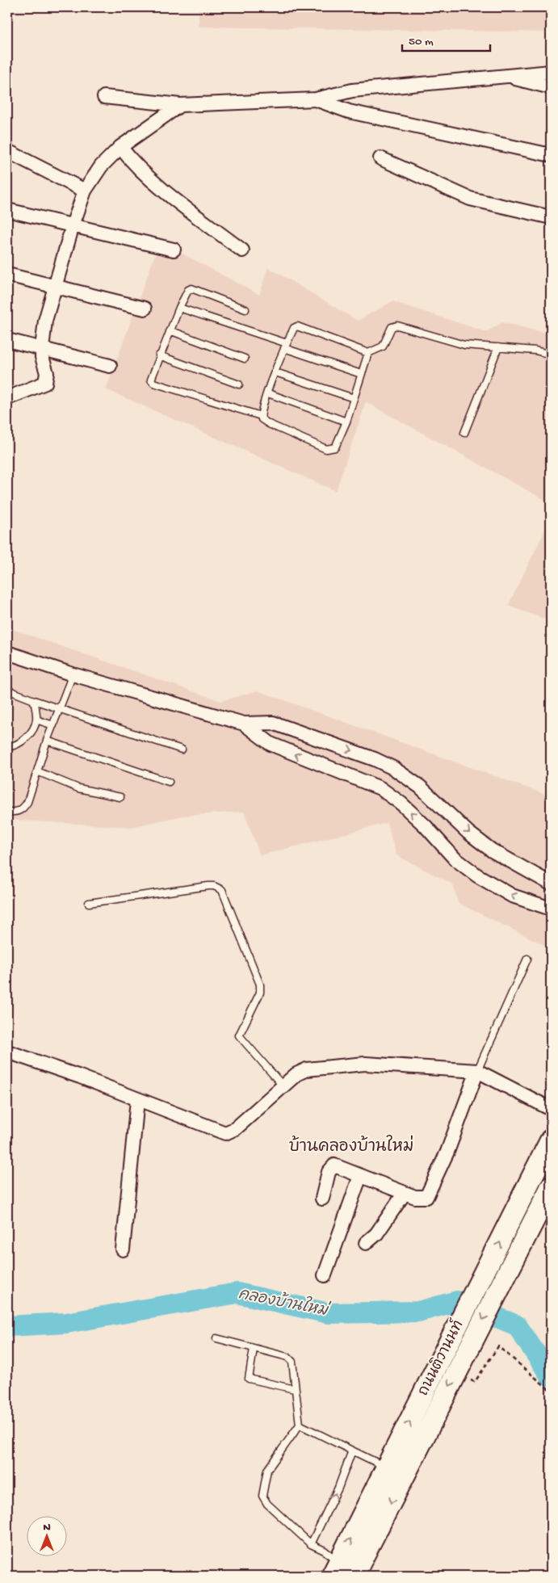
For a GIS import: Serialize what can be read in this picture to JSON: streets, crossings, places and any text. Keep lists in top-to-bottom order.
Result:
{
  "streets": {
    "main road": ["ถนนติวานนท์"]
  },
  "districts": ["บ้านคลองบ้านใหม่"],
  "water": ["คลองบ้านใหม่"],
  "scale_bar": "50 m",
  "north": "top"
}
